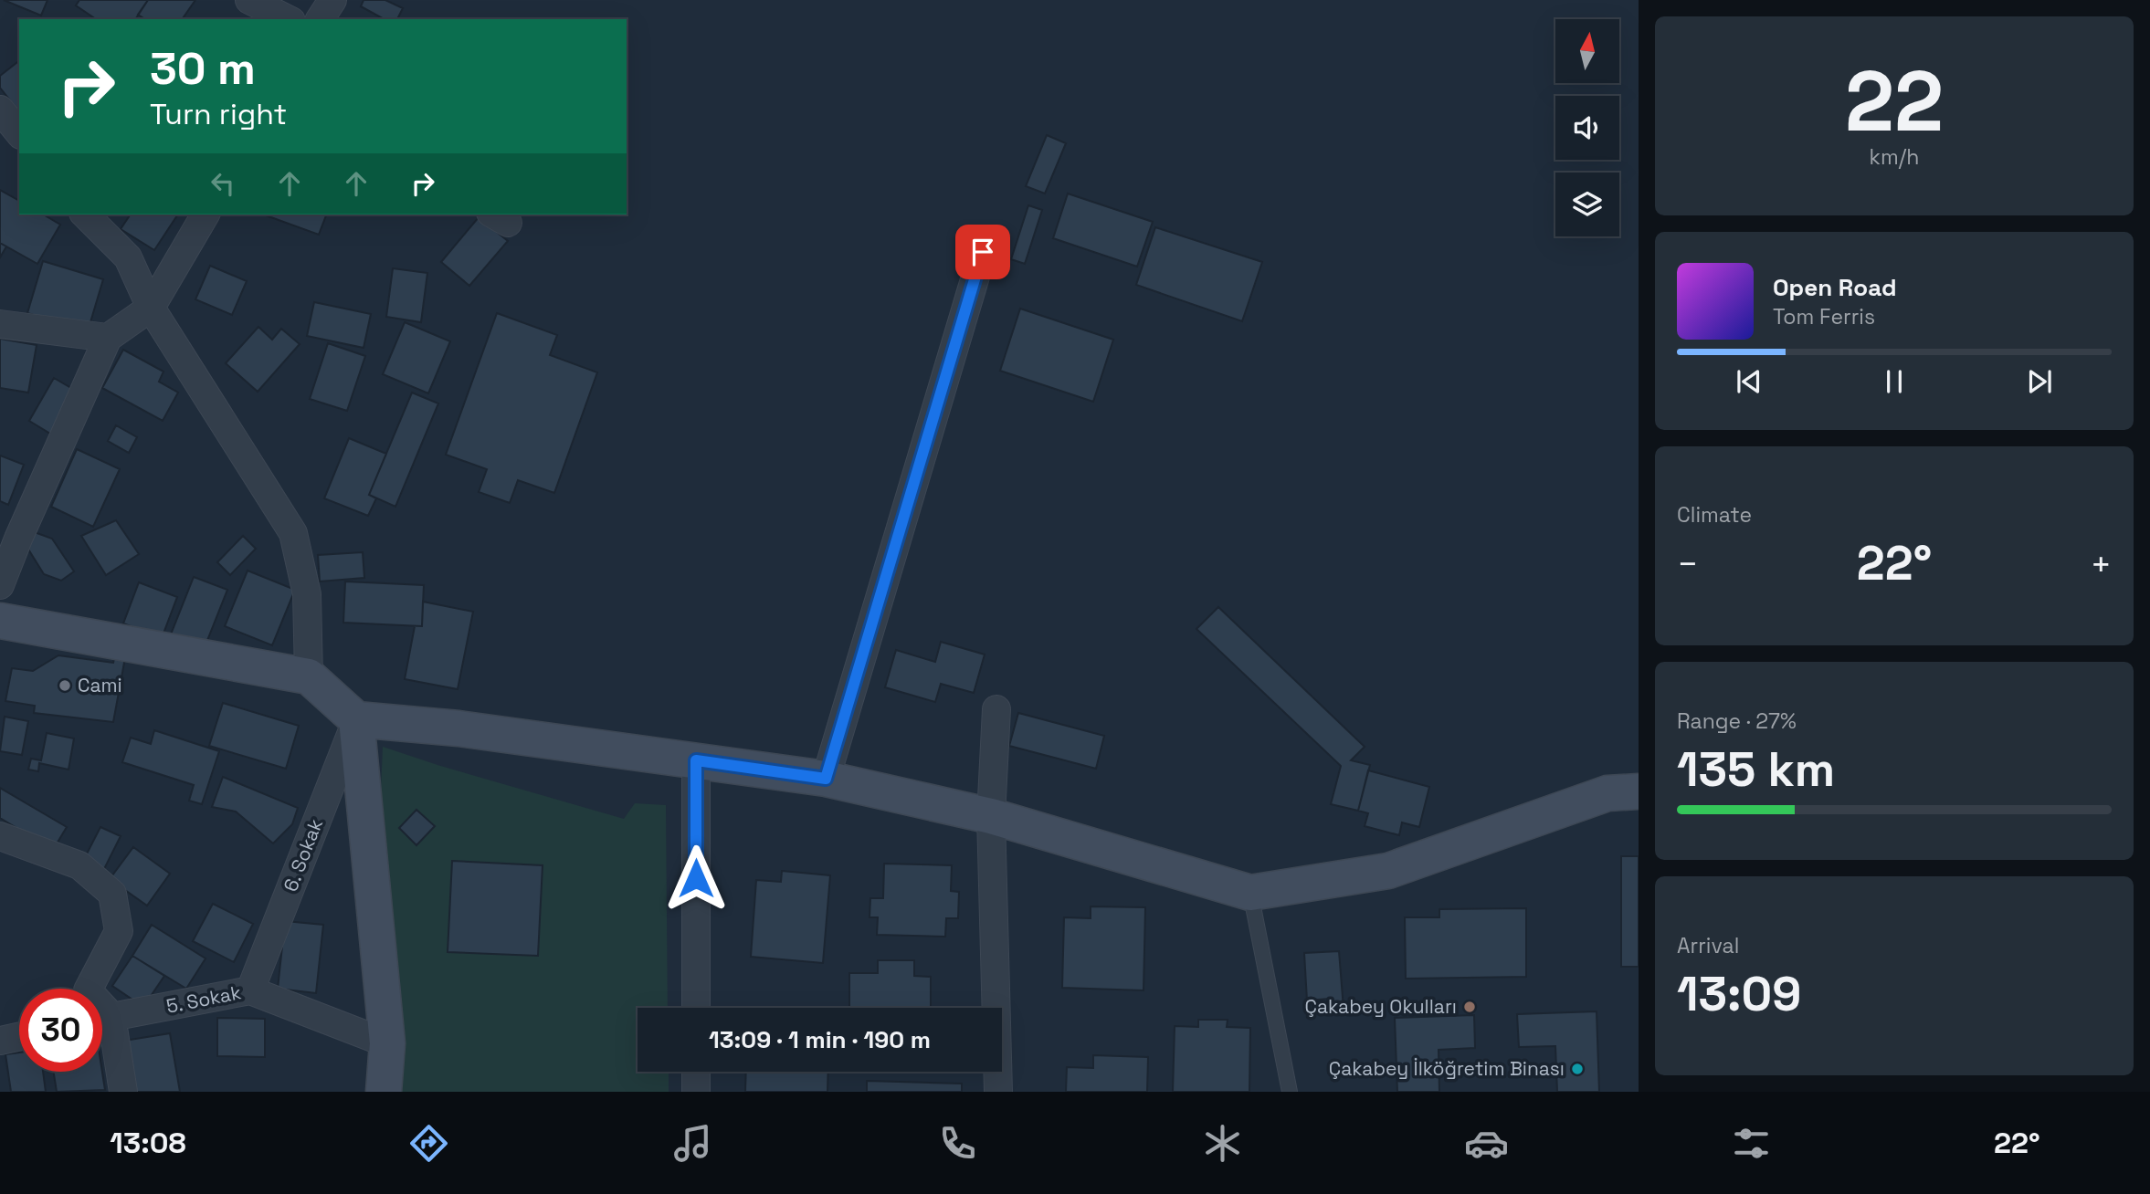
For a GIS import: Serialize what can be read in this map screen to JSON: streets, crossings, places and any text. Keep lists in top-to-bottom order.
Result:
{
  "streets": {
    "street": ["6. Sokak", "5. Sokak"]
  },
  "crossings": [
    ["6. Sokak", "5. Sokak"]
  ],
  "places": ["Cami", "Çakabey Okulları", "Çakabey İlköğretim Binası"],
  "north": "top",
  "page": {
    "tile": [
      ["22", "km/h"],
      "Climate",
      ["Range · 27%", "135 km"],
      ["Arrival", "13:09"]
    ],
    "turn": ["30 m", "Turn right"],
    "song": ["Open Road", "Tom Ferris"],
    "heat": ["−", "22°", "+"],
    "limit": "30",
    "trip": "13:09 · 1 min · 190 m",
    "tabs": ["13:08", "22°"]
  }
}
